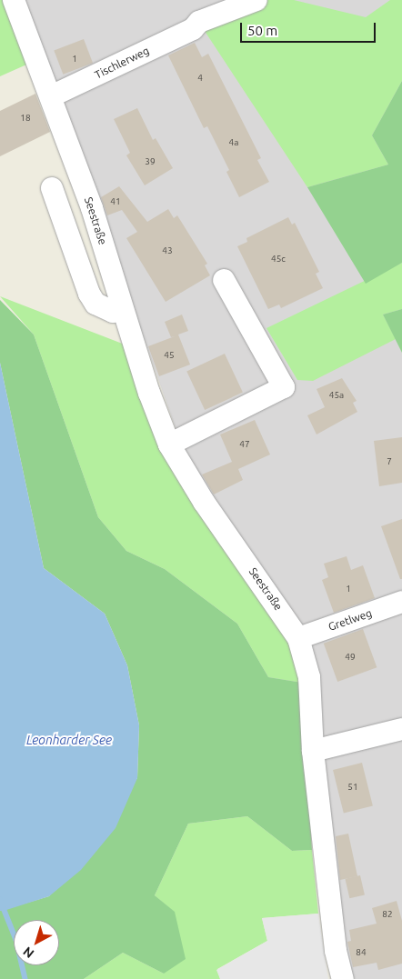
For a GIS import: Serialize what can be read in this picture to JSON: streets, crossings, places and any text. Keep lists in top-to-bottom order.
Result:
{
  "streets": {
    "street": ["Tischlerweg", "Seestraße", "Gretlweg"]
  },
  "crossings": [
    ["Tischlerweg", "Seestraße"],
    ["Seestraße", "Gretlweg"]
  ],
  "water": ["Leonharder See"],
  "house_numbers": [
    "1",
    "4",
    "18",
    "4a",
    "39",
    "41",
    "43",
    "45c",
    "45",
    "45a",
    "47",
    "7",
    "1",
    "49",
    "51",
    "82",
    "84"
  ],
  "scale_bar": "50 m",
  "north": "bottom left"
}
